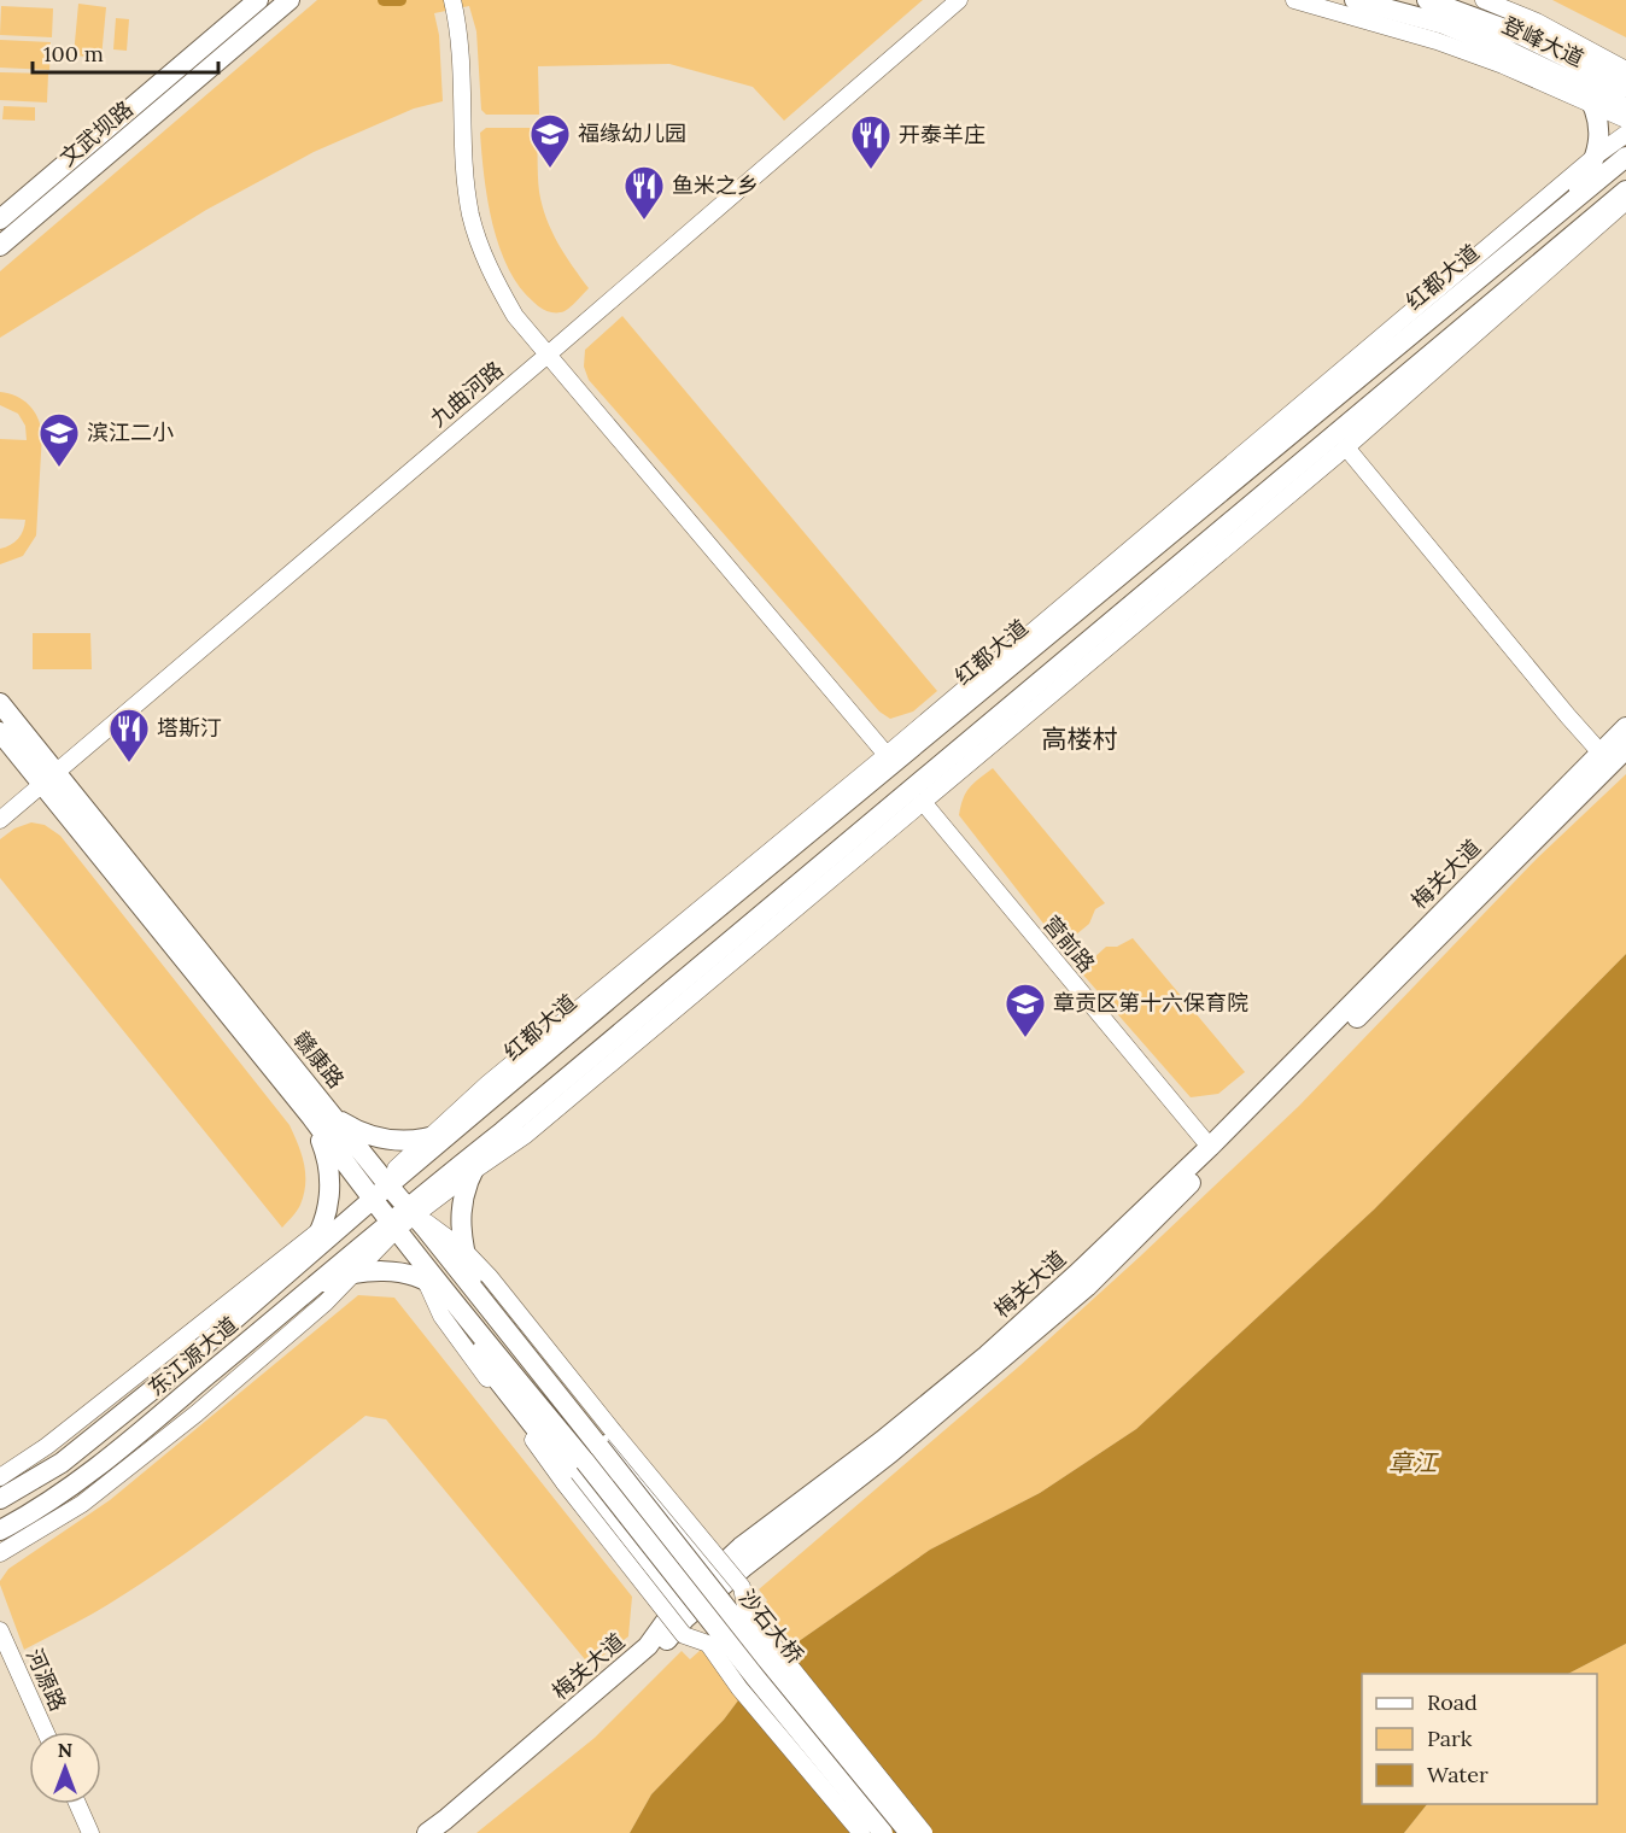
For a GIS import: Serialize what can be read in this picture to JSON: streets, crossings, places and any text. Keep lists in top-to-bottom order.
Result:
{
  "streets": {
    "main road": [
      "登峰大道",
      "文武坝路",
      "红都大道",
      "梅关大道",
      "赣康路",
      "东江源大道",
      "沙石大桥"
    ],
    "street": ["九曲河路", "营前路", "河源路"]
  },
  "crossings": [
    ["红都大道", "赣康路"],
    ["红都大道", "东江源大道"],
    ["九曲河路", "赣康路"],
    ["梅关大道", "营前路"],
    ["赣康路", "东江源大道"],
    ["赣康路", "沙石大桥"]
  ],
  "districts": ["高楼村"],
  "water": ["章江"],
  "places": {
    "school or university": ["福缘幼儿园", "滨江二小", "章贡区第十六保育院"],
    "restaurant": ["开泰羊庄", "鱼米之乡", "塔斯汀"]
  },
  "legend": ["Road", "Park", "Water"],
  "scale_bar": "100 m",
  "north": "top"
}
